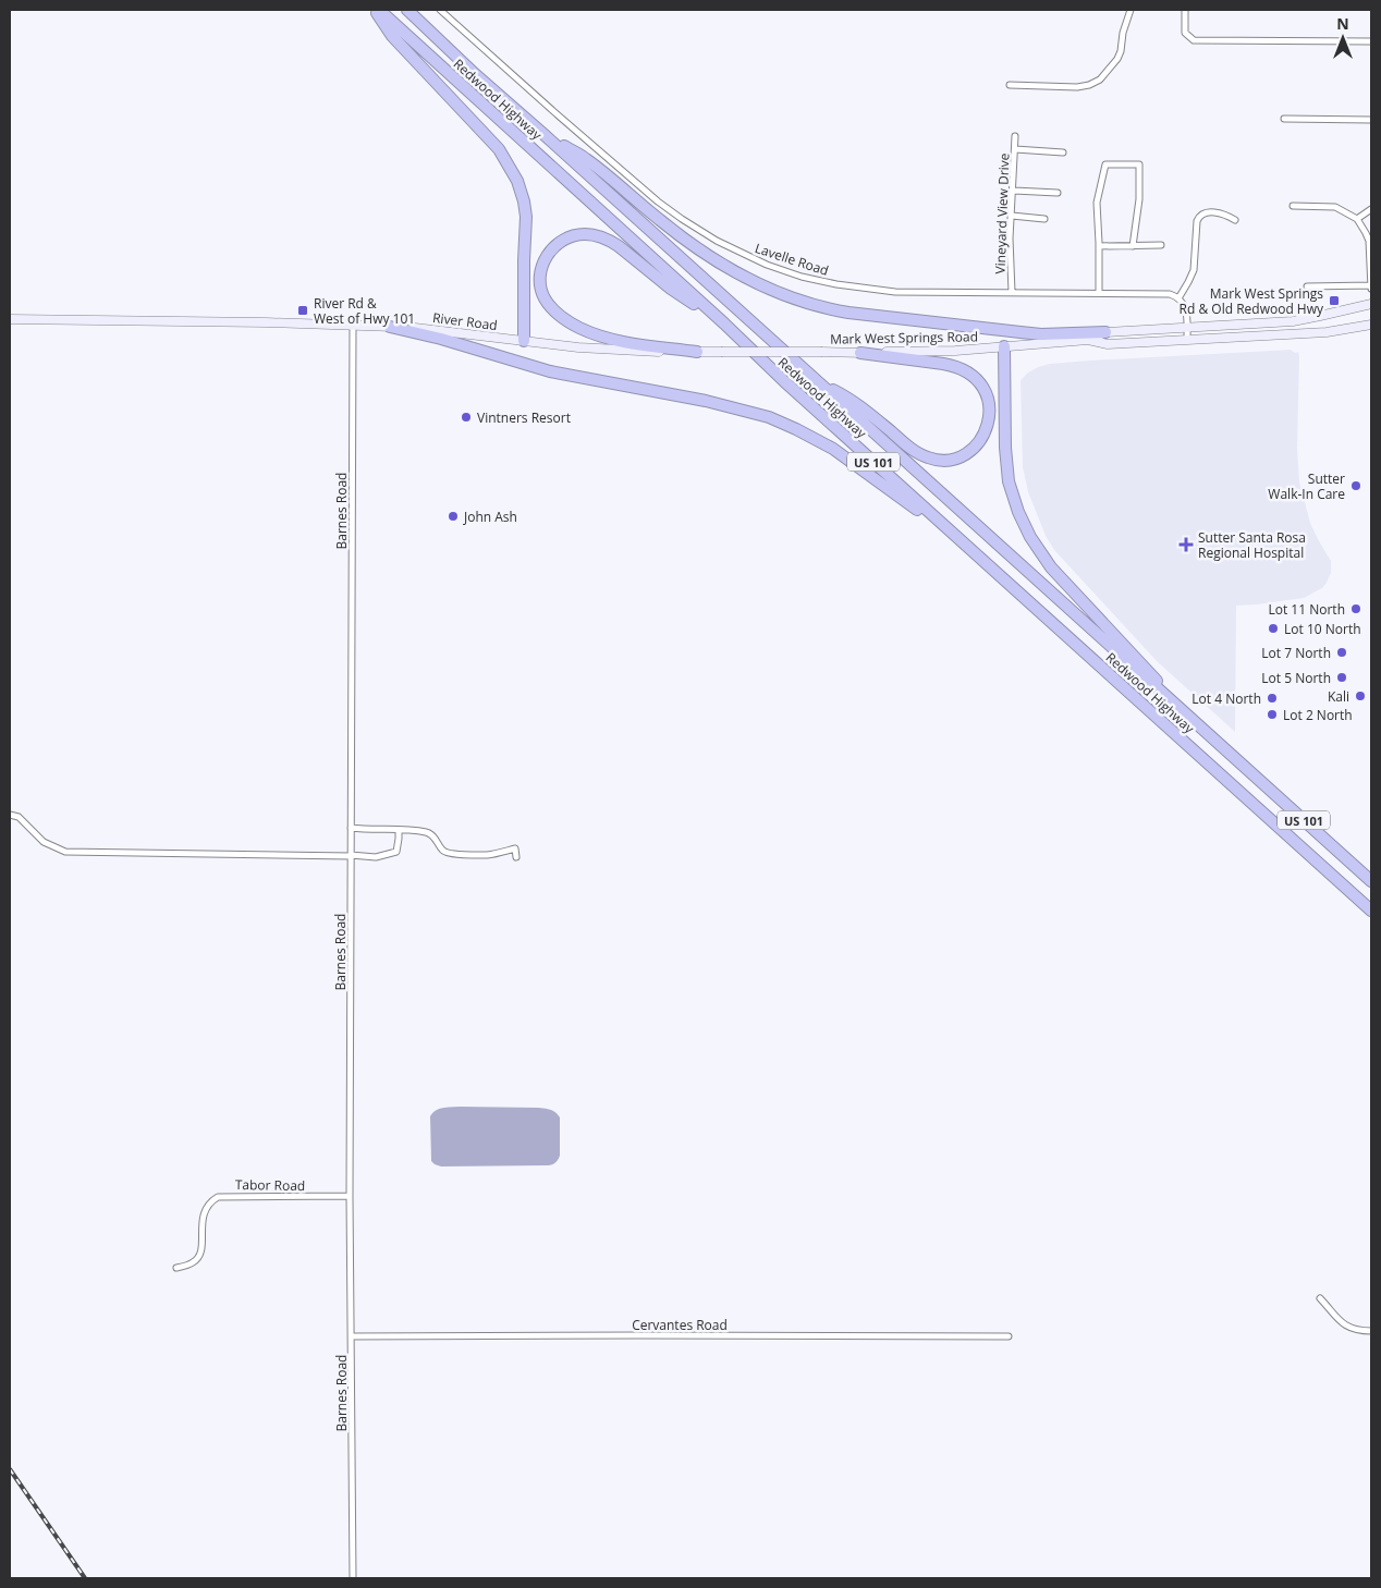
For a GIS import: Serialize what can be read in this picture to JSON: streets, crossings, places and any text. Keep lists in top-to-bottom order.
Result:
{
  "streets": {
    "highway": ["Redwood Highway", "US 101"],
    "main road": ["River Road", "Mark West Springs Road"],
    "street": [
      "Vineyard View Drive",
      "Lavelle Road",
      "Barnes Road",
      "Tabor Road",
      "Cervantes Road"
    ]
  },
  "crossings": [
    ["Vineyard View Drive", "Lavelle Road"],
    ["River Road", "Mark West Springs Road"],
    ["River Road", "Barnes Road"],
    ["Barnes Road", "Tabor Road"],
    ["Barnes Road", "Cervantes Road"]
  ],
  "places": {
    "transit": ["Mark West Springs Rd & Old Redwood Hwy", "River Rd & West of Hwy 101"],
    "other": [
      "Vintners Resort",
      "Sutter Walk-In Care",
      "John Ash",
      "Lot 11 North",
      "Lot 10 North",
      "Lot 7 North",
      "Lot 5 North",
      "Kali",
      "Lot 4 North",
      "Lot 2 North"
    ],
    "health": ["Sutter Santa Rosa Regional Hospital"]
  },
  "north": "top"
}
